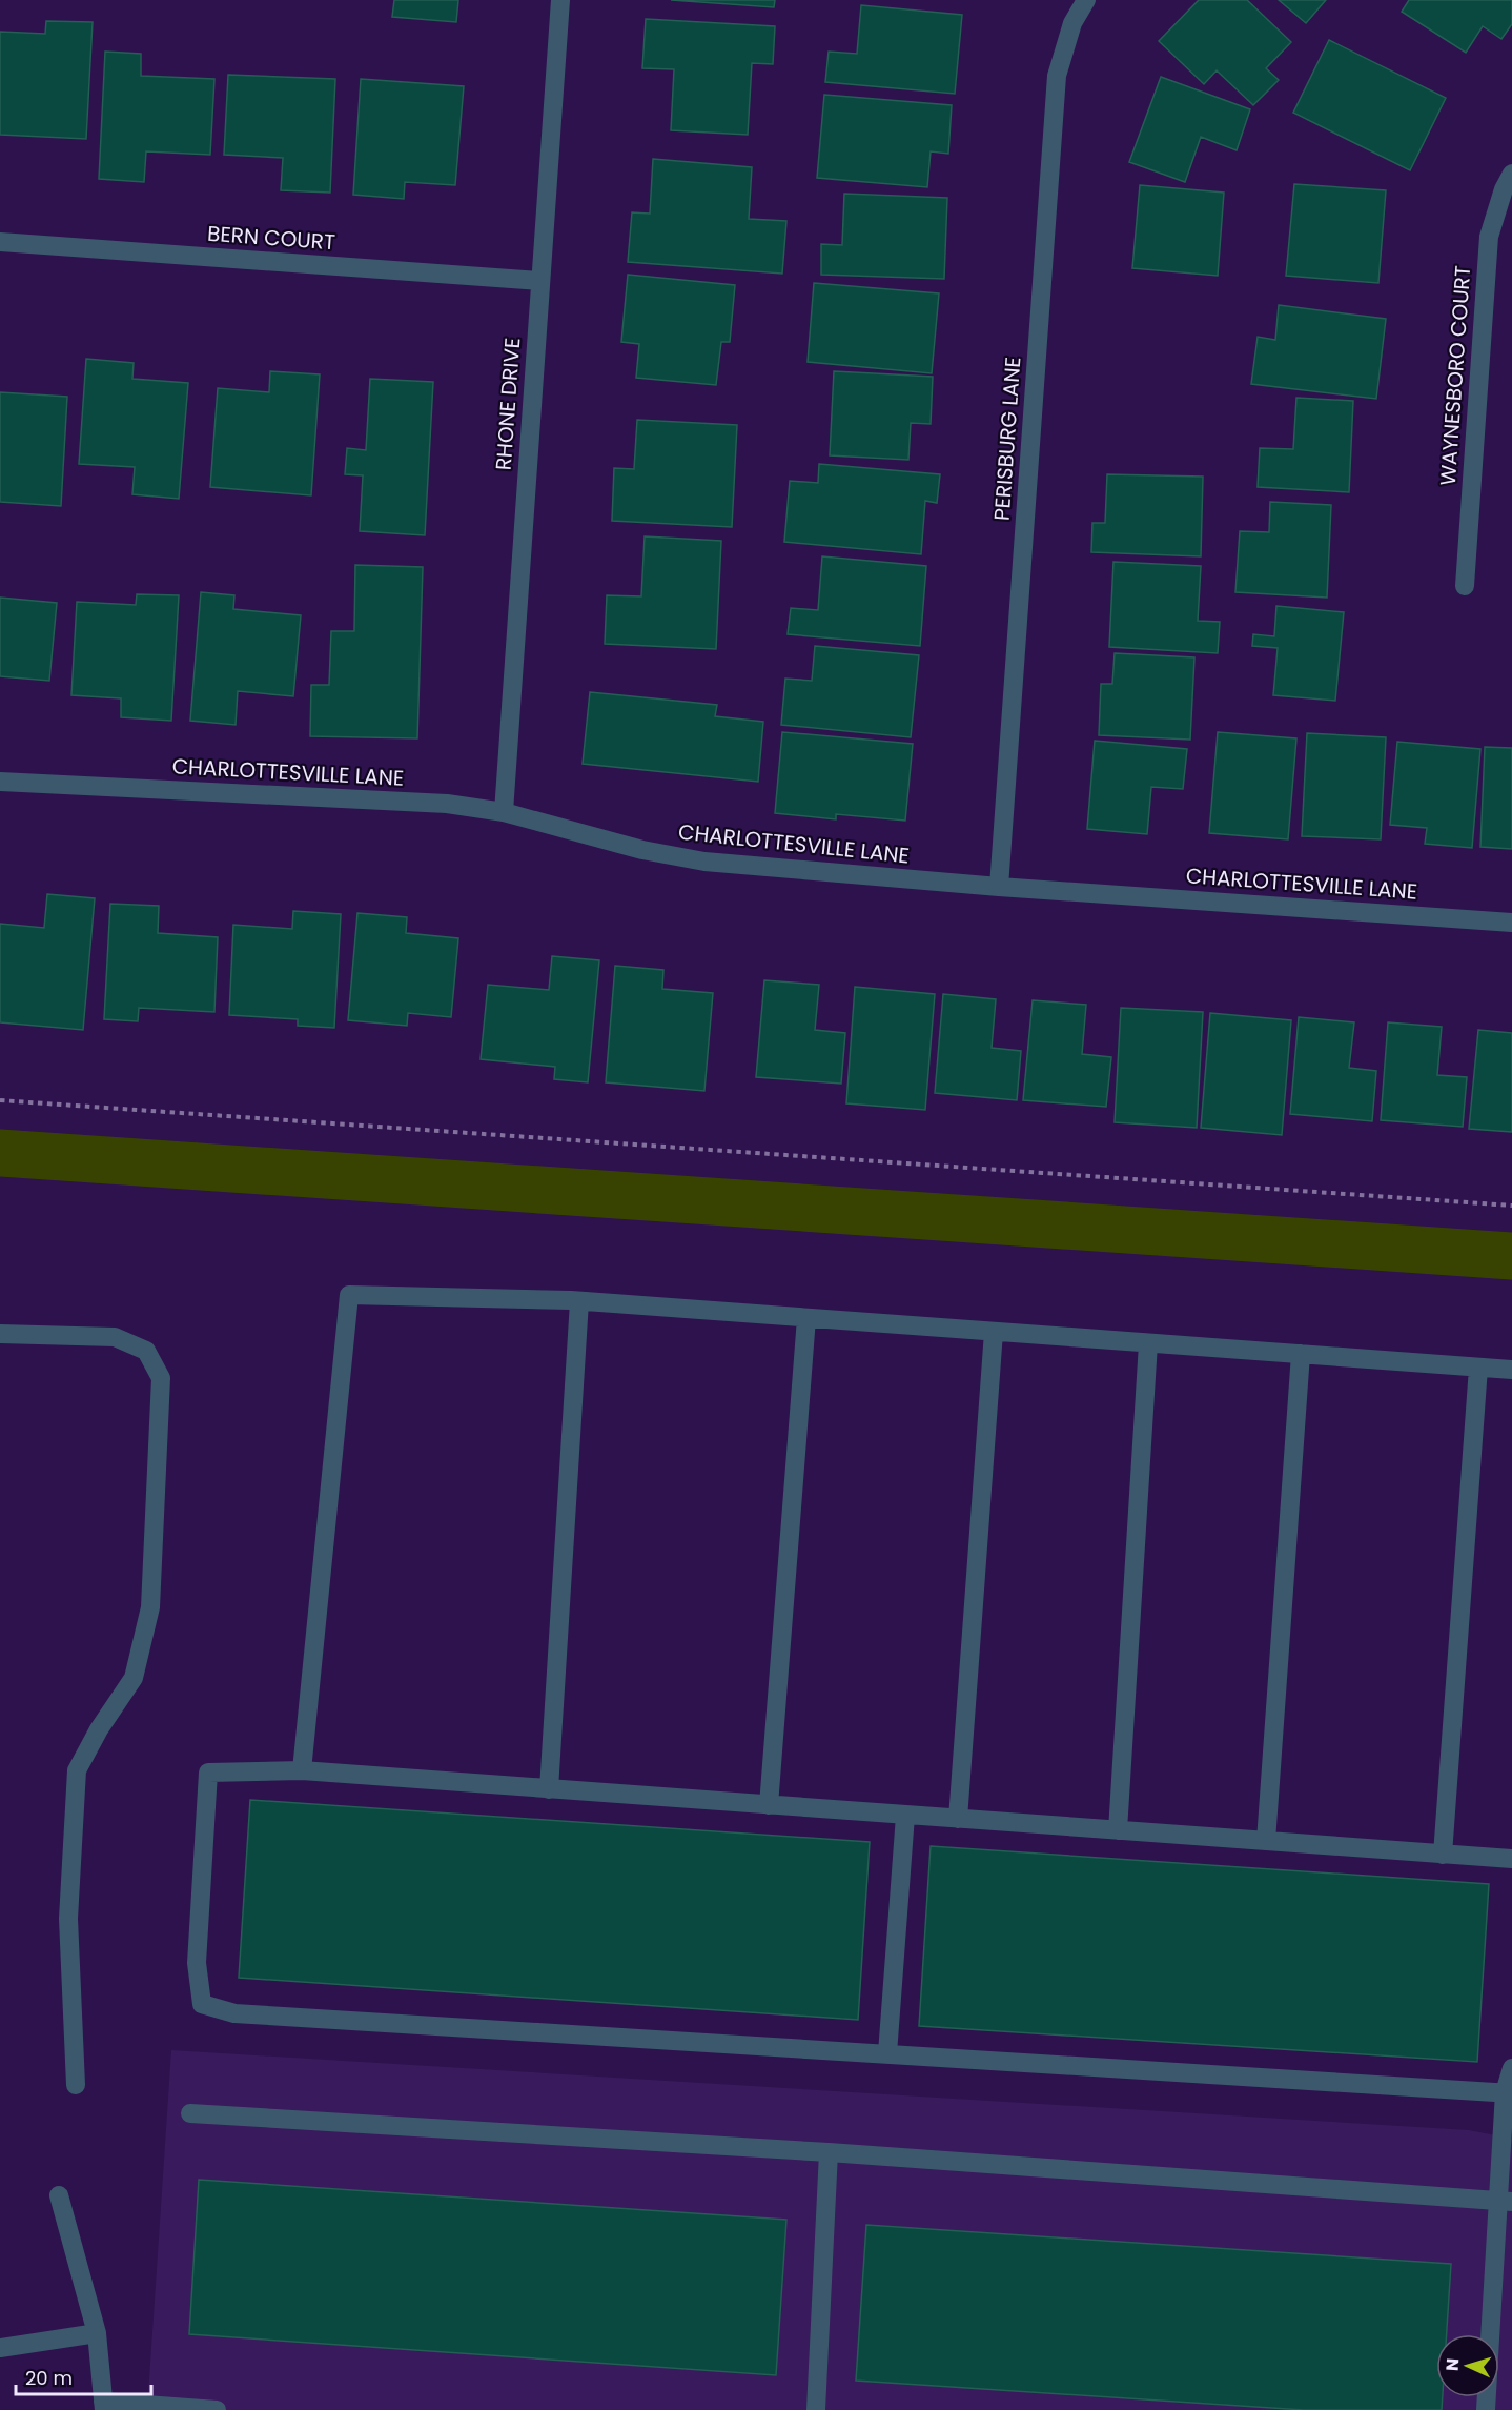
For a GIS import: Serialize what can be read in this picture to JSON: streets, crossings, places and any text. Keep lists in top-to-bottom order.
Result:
{
  "streets": {
    "street": [
      "BERN COURT",
      "WAYNESBORO COURT",
      "RHONE DRIVE",
      "PERISBURG LANE",
      "CHARLOTTESVILLE LANE"
    ]
  },
  "crossings": [
    ["BERN COURT", "RHONE DRIVE"],
    ["RHONE DRIVE", "CHARLOTTESVILLE LANE"],
    ["PERISBURG LANE", "CHARLOTTESVILLE LANE"]
  ],
  "scale_bar": "20 m",
  "north": "left"
}
